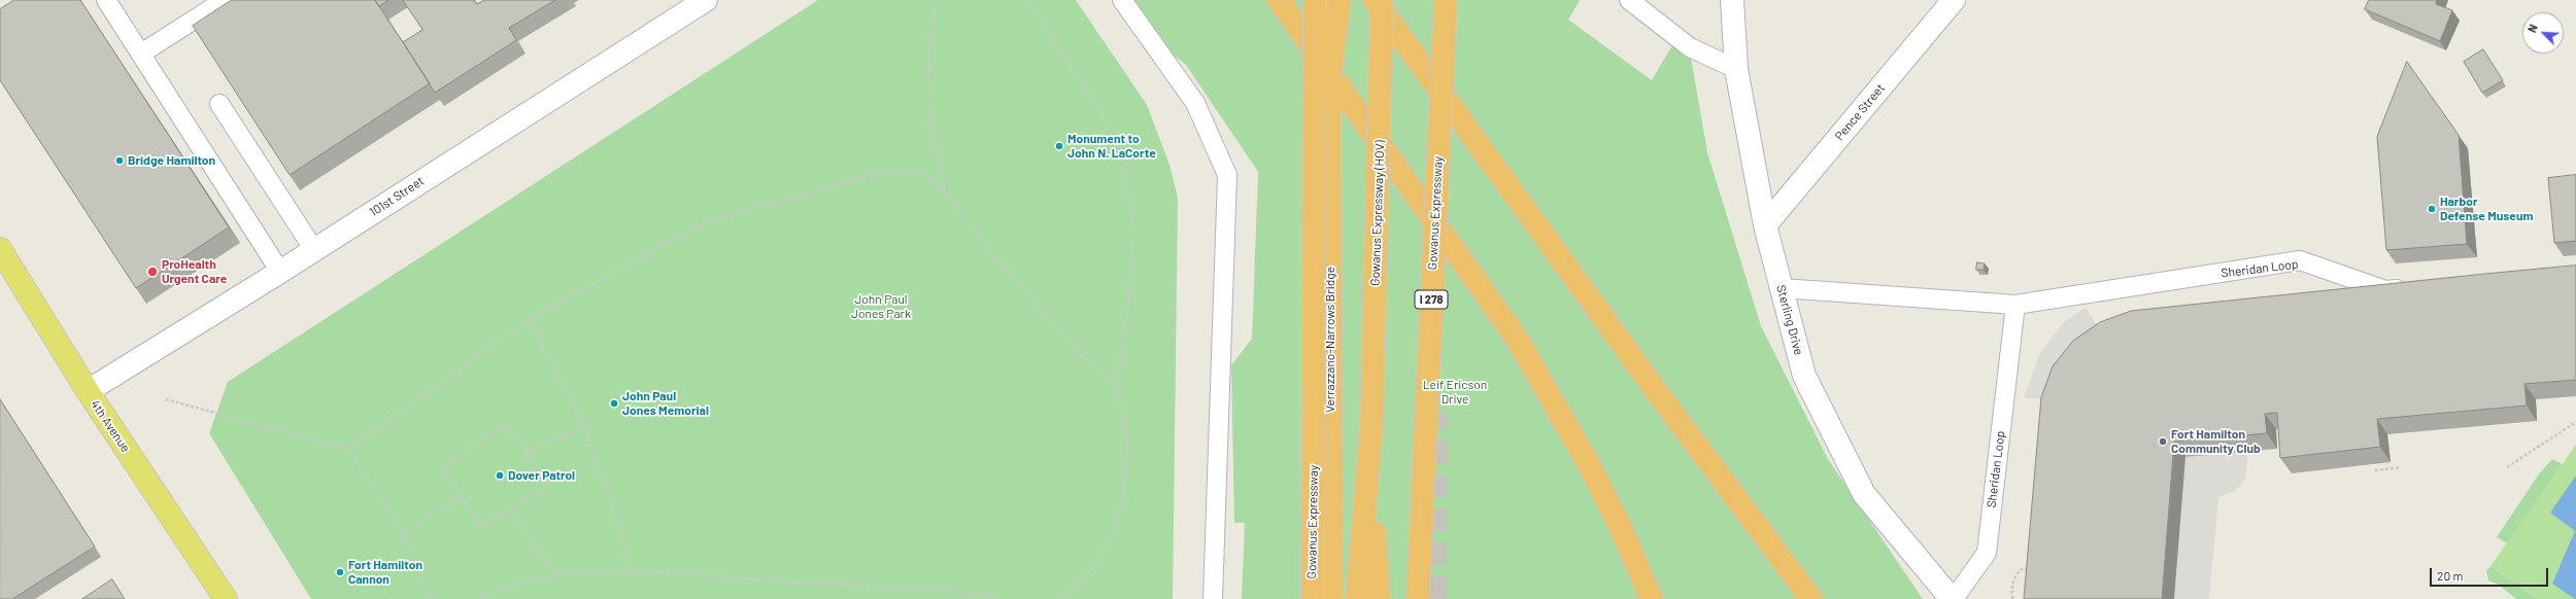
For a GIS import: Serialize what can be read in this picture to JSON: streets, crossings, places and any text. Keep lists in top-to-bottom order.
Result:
{
  "streets": {
    "highway": [
      "Gowanus Expressway (HOV)",
      "Gowanus Expressway",
      "I 278",
      "Verrazzano-Narrows Bridge"
    ],
    "main road": ["4th Avenue"],
    "street": ["Pence Street", "101st Street", "Sterling Drive"],
    "lane": ["Sheridan Loop"]
  },
  "crossings": [
    ["Pence Street", "Sterling Drive"],
    ["101st Street", "4th Avenue"],
    ["Sheridan Loop", "Sterling Drive"]
  ],
  "parks": ["John Paul Jones Park", "Leif Ericson Drive"],
  "places": [
    "Monument to John N. LaCorte",
    "Bridge Hamilton",
    "Harbor Defense Museum",
    "ProHealth Urgent Care",
    "John Paul Jones Memorial",
    "Fort Hamilton Community Club",
    "Dover Patrol",
    "Fort Hamilton Cannon"
  ],
  "scale_bar": "20 m",
  "north": "top left"
}
